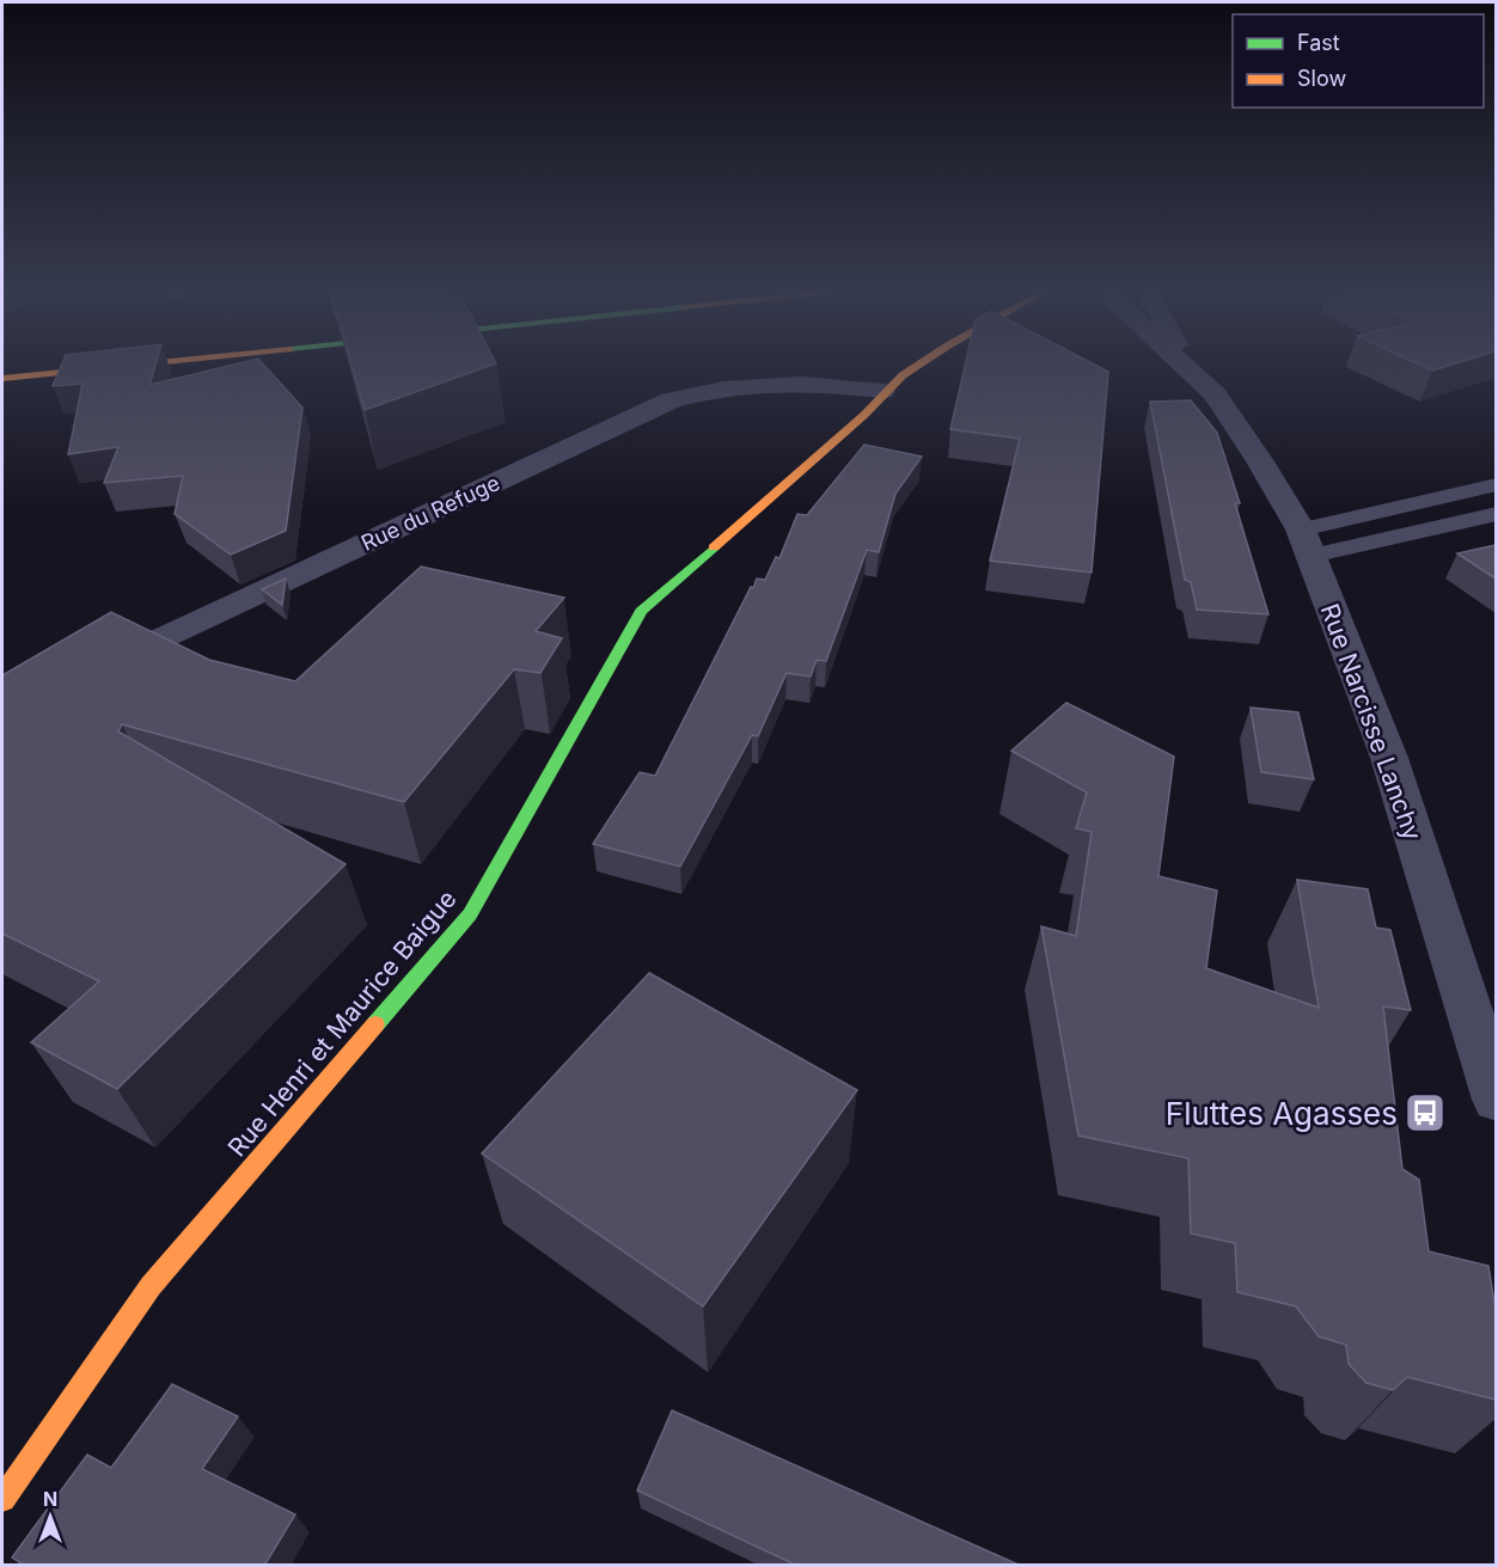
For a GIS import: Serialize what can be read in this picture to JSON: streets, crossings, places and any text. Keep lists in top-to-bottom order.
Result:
{
  "streets": {
    "street": ["Rue du Refuge", "Rue Narcisse Lanchy", "Rue Henri et Maurice Baigue"]
  },
  "crossings": [
    ["Rue du Refuge", "Rue Henri et Maurice Baigue"]
  ],
  "places": {
    "bus stop": ["Fluttes Agasses"]
  },
  "legend": ["Fast", "Slow"],
  "north": "top"
}
